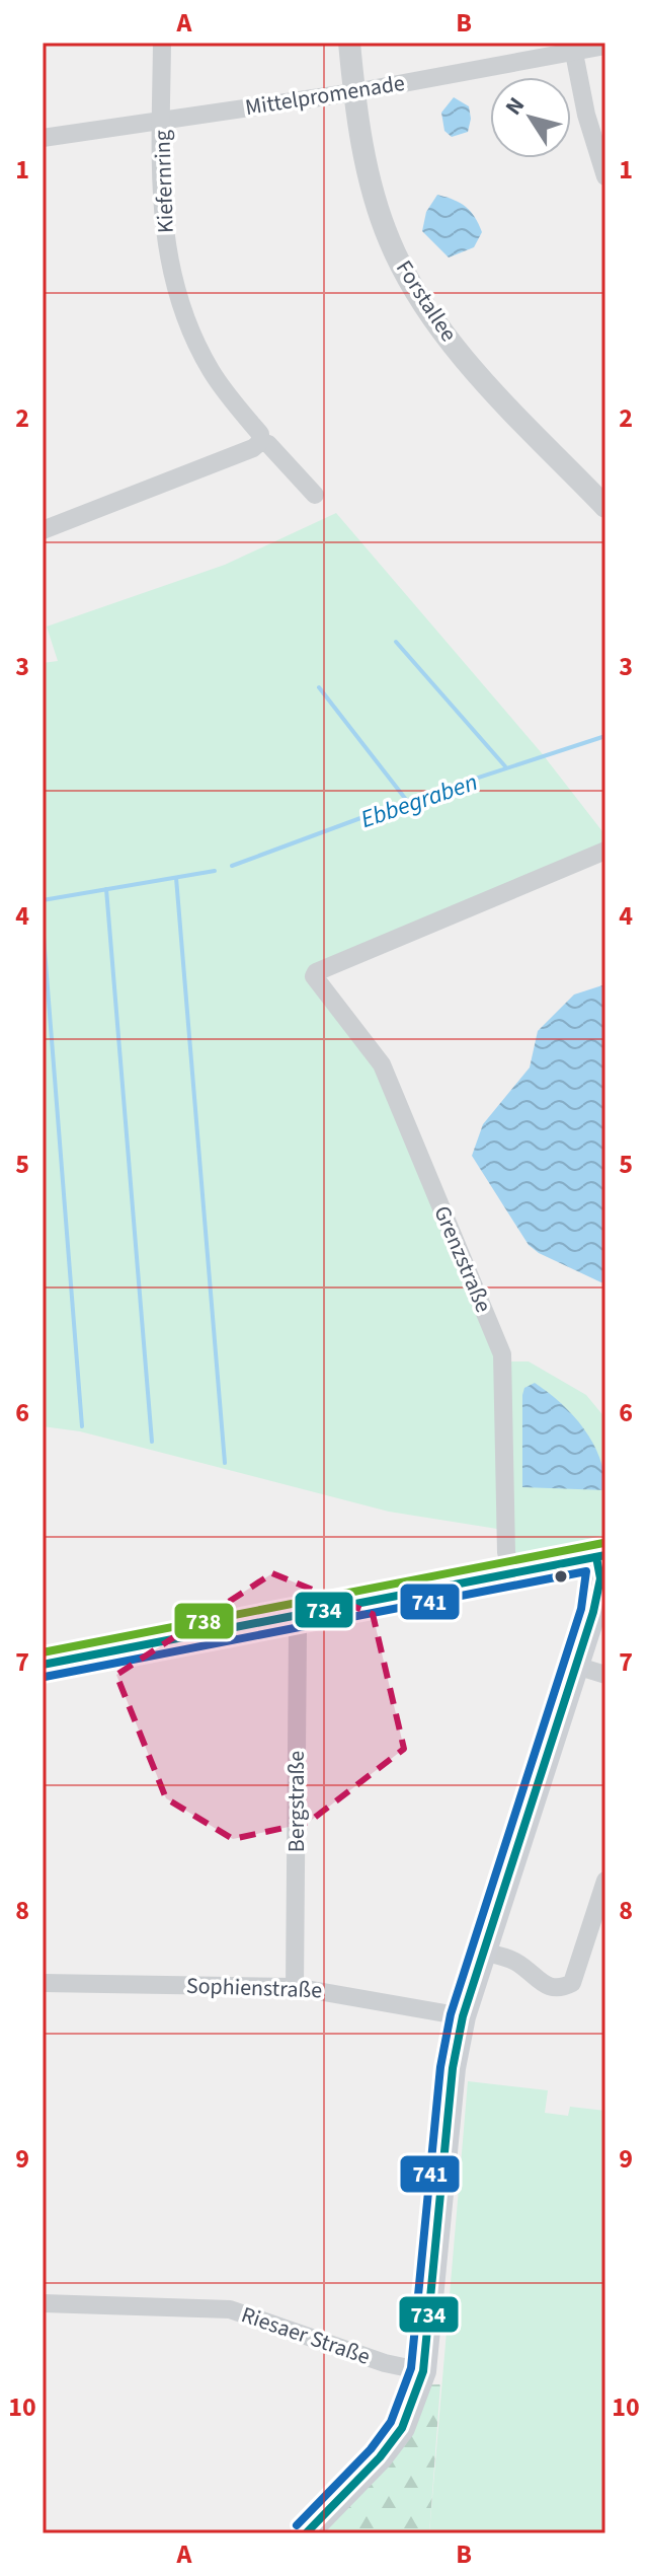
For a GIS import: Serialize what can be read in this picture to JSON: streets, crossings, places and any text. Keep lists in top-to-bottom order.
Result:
{
  "streets": {
    "street": [
      "Mittelpromenade",
      "Kiefernring",
      "Forstallee",
      "Grenzstraße",
      "Bergstraße",
      "Sophienstraße",
      "Riesaer Straße"
    ]
  },
  "crossings": [
    ["Mittelpromenade", "Kiefernring"],
    ["Mittelpromenade", "Forstallee"],
    ["Bergstraße", "Sophienstraße"]
  ],
  "water": ["Ebbegraben"],
  "lines": ["transit line 738", "transit line 734", "transit line 741"],
  "north": "top left",
  "grid": {
    "columns": ["A", "B"],
    "rows": [
      "1",
      "2",
      "3",
      "4",
      "5",
      "6",
      "7",
      "8",
      "9",
      "10"
    ]
  }
}
